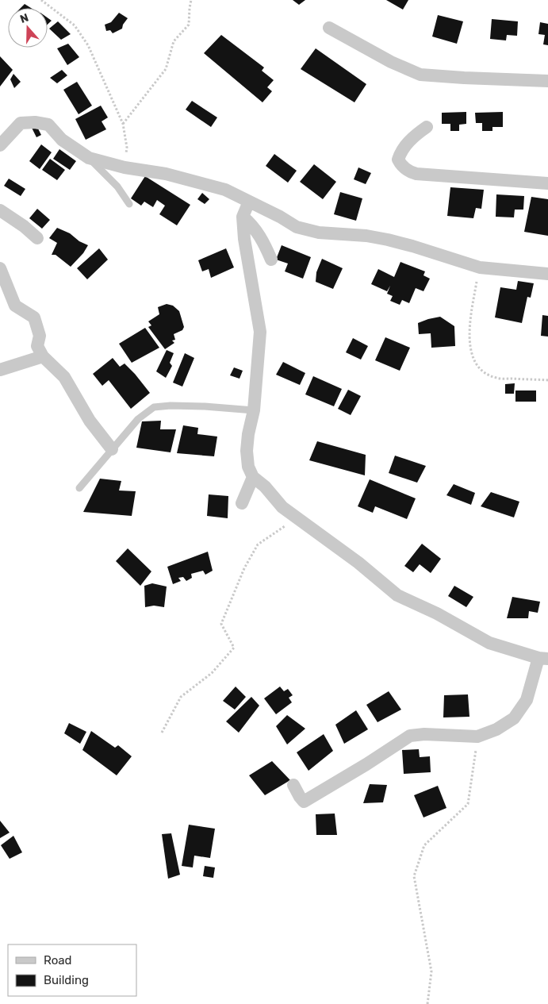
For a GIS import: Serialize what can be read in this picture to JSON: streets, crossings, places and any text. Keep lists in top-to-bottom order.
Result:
{
  "legend": ["Road", "Building"],
  "north": "top"
}
